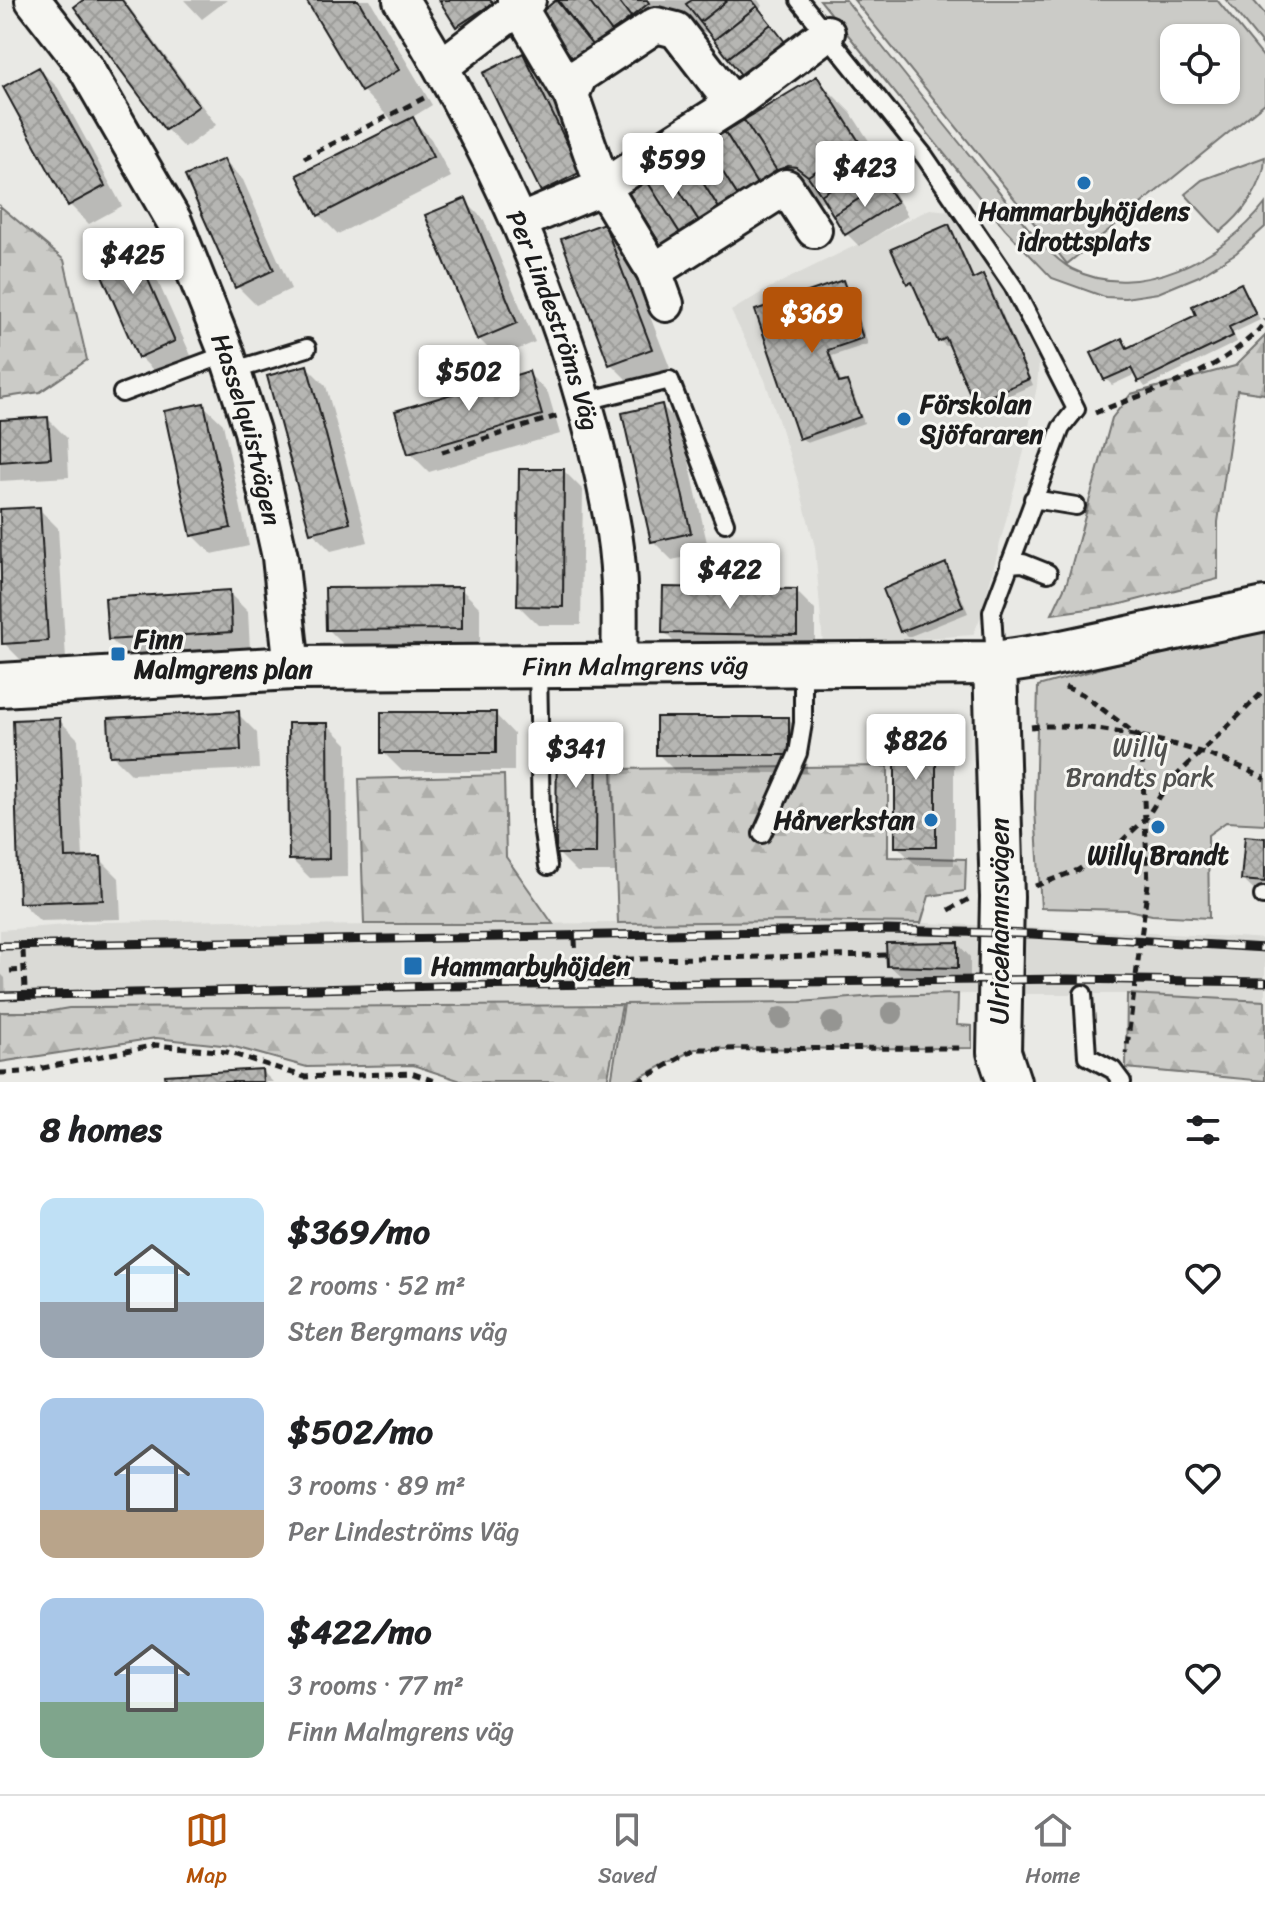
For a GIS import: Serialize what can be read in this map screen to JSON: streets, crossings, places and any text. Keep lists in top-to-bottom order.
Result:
{
  "streets": {
    "street": [
      "Per Lindeströms Väg",
      "Hasselquistvägen",
      "Finn Malmgrens väg",
      "Ulricehamnsvägen"
    ]
  },
  "crossings": [
    ["Per Lindeströms Väg", "Finn Malmgrens väg"],
    ["Hasselquistvägen", "Finn Malmgrens väg"],
    ["Finn Malmgrens väg", "Ulricehamnsvägen"]
  ],
  "parks": ["Willy Brandts park"],
  "places": {
    "other": [
      "Hammarbyhöjdens idrottsplats",
      "Förskolan Sjöfararen",
      "Hårverkstan",
      "Willy Brandt"
    ],
    "transit": ["Finn Malmgrens plan", "Hammarbyhöjden"]
  },
  "page": {
    "price": [
      "$599",
      "$423",
      "$425",
      "$369",
      "$502",
      "$422",
      "$826",
      "$341"
    ],
    "heading": "8 homes",
    "list": [
      {
        "name": "$369/mo",
        "note": "2 rooms · 52 m² · Sten Bergmans väg"
      },
      {
        "name": "$502/mo",
        "note": "3 rooms · 89 m² · Per Lindeströms Väg"
      },
      {
        "name": "$422/mo",
        "note": "3 rooms · 77 m² · Finn Malmgrens väg"
      }
    ],
    "tabs": ["Map", "Saved", "Home"]
  }
}
